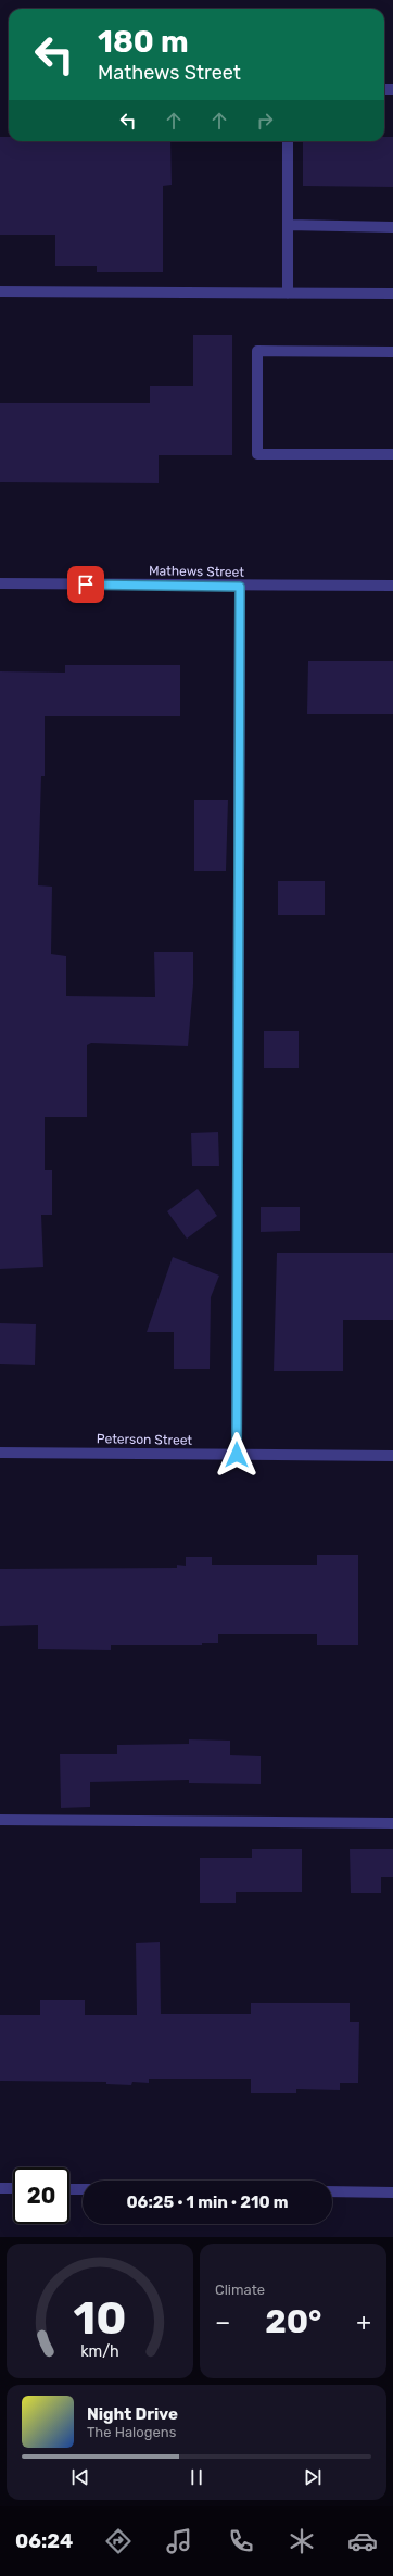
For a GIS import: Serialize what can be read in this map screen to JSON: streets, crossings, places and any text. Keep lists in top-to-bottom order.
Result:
{
  "streets": {
    "street": ["Mathews Street", "Peterson Street"]
  },
  "page": {
    "turn": ["180 m", "Mathews Street"],
    "limit": "20",
    "trip": "06:25 · 1 min · 210 m",
    "tile": "Climate",
    "heat": ["−", "20°", "+"],
    "song": ["Night Drive", "The Halogens"],
    "tabs": "06:24",
    "gauge": ["10", "km/h"]
  }
}
